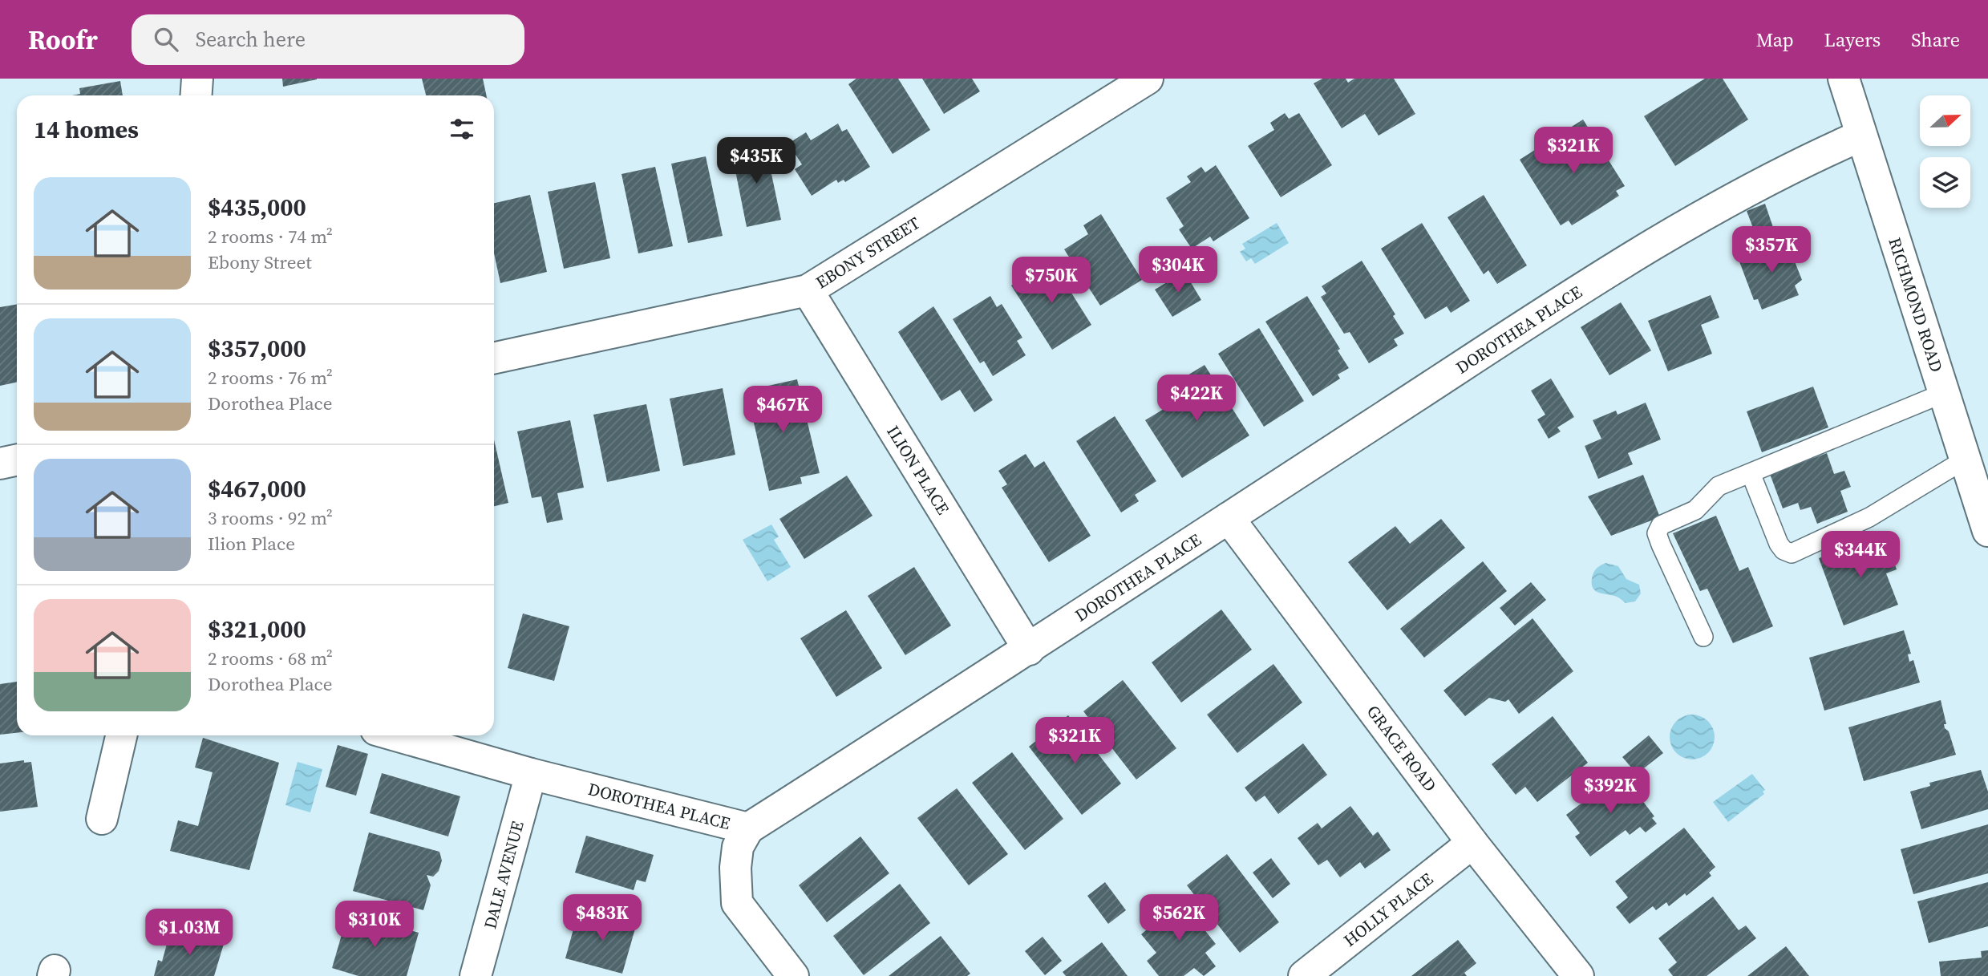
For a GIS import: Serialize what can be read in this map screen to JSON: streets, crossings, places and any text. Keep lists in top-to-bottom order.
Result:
{
  "streets": {
    "street": [
      "EBONY STREET",
      "RICHMOND ROAD",
      "DOROTHEA PLACE",
      "ILION PLACE",
      "GRACE ROAD",
      "DALE AVENUE",
      "HOLLY PLACE"
    ]
  },
  "crossings": [
    ["EBONY STREET", "ILION PLACE"],
    ["RICHMOND ROAD", "DOROTHEA PLACE"],
    ["DOROTHEA PLACE", "ILION PLACE"],
    ["DOROTHEA PLACE", "GRACE ROAD"],
    ["DOROTHEA PLACE", "DALE AVENUE"],
    ["GRACE ROAD", "HOLLY PLACE"]
  ],
  "north": "right",
  "page": {
    "header": "Roofr",
    "search": "Search here",
    "nav": ["Map", "Layers", "Share"],
    "heading": "14 homes",
    "price": [
      "$321K",
      "$435K",
      "$357K",
      "$304K",
      "$750K",
      "$422K",
      "$467K",
      "$344K",
      "$321K",
      "$392K",
      "$483K",
      "$562K",
      "$310K",
      "$1.03M"
    ],
    "list": [
      {
        "name": "$435,000",
        "note": "2 rooms · 74 m² · Ebony Street"
      },
      {
        "name": "$357,000",
        "note": "2 rooms · 76 m² · Dorothea Place"
      },
      {
        "name": "$467,000",
        "note": "3 rooms · 92 m² · Ilion Place"
      },
      {
        "name": "$321,000",
        "note": "2 rooms · 68 m² · Dorothea Place"
      }
    ]
  }
}
